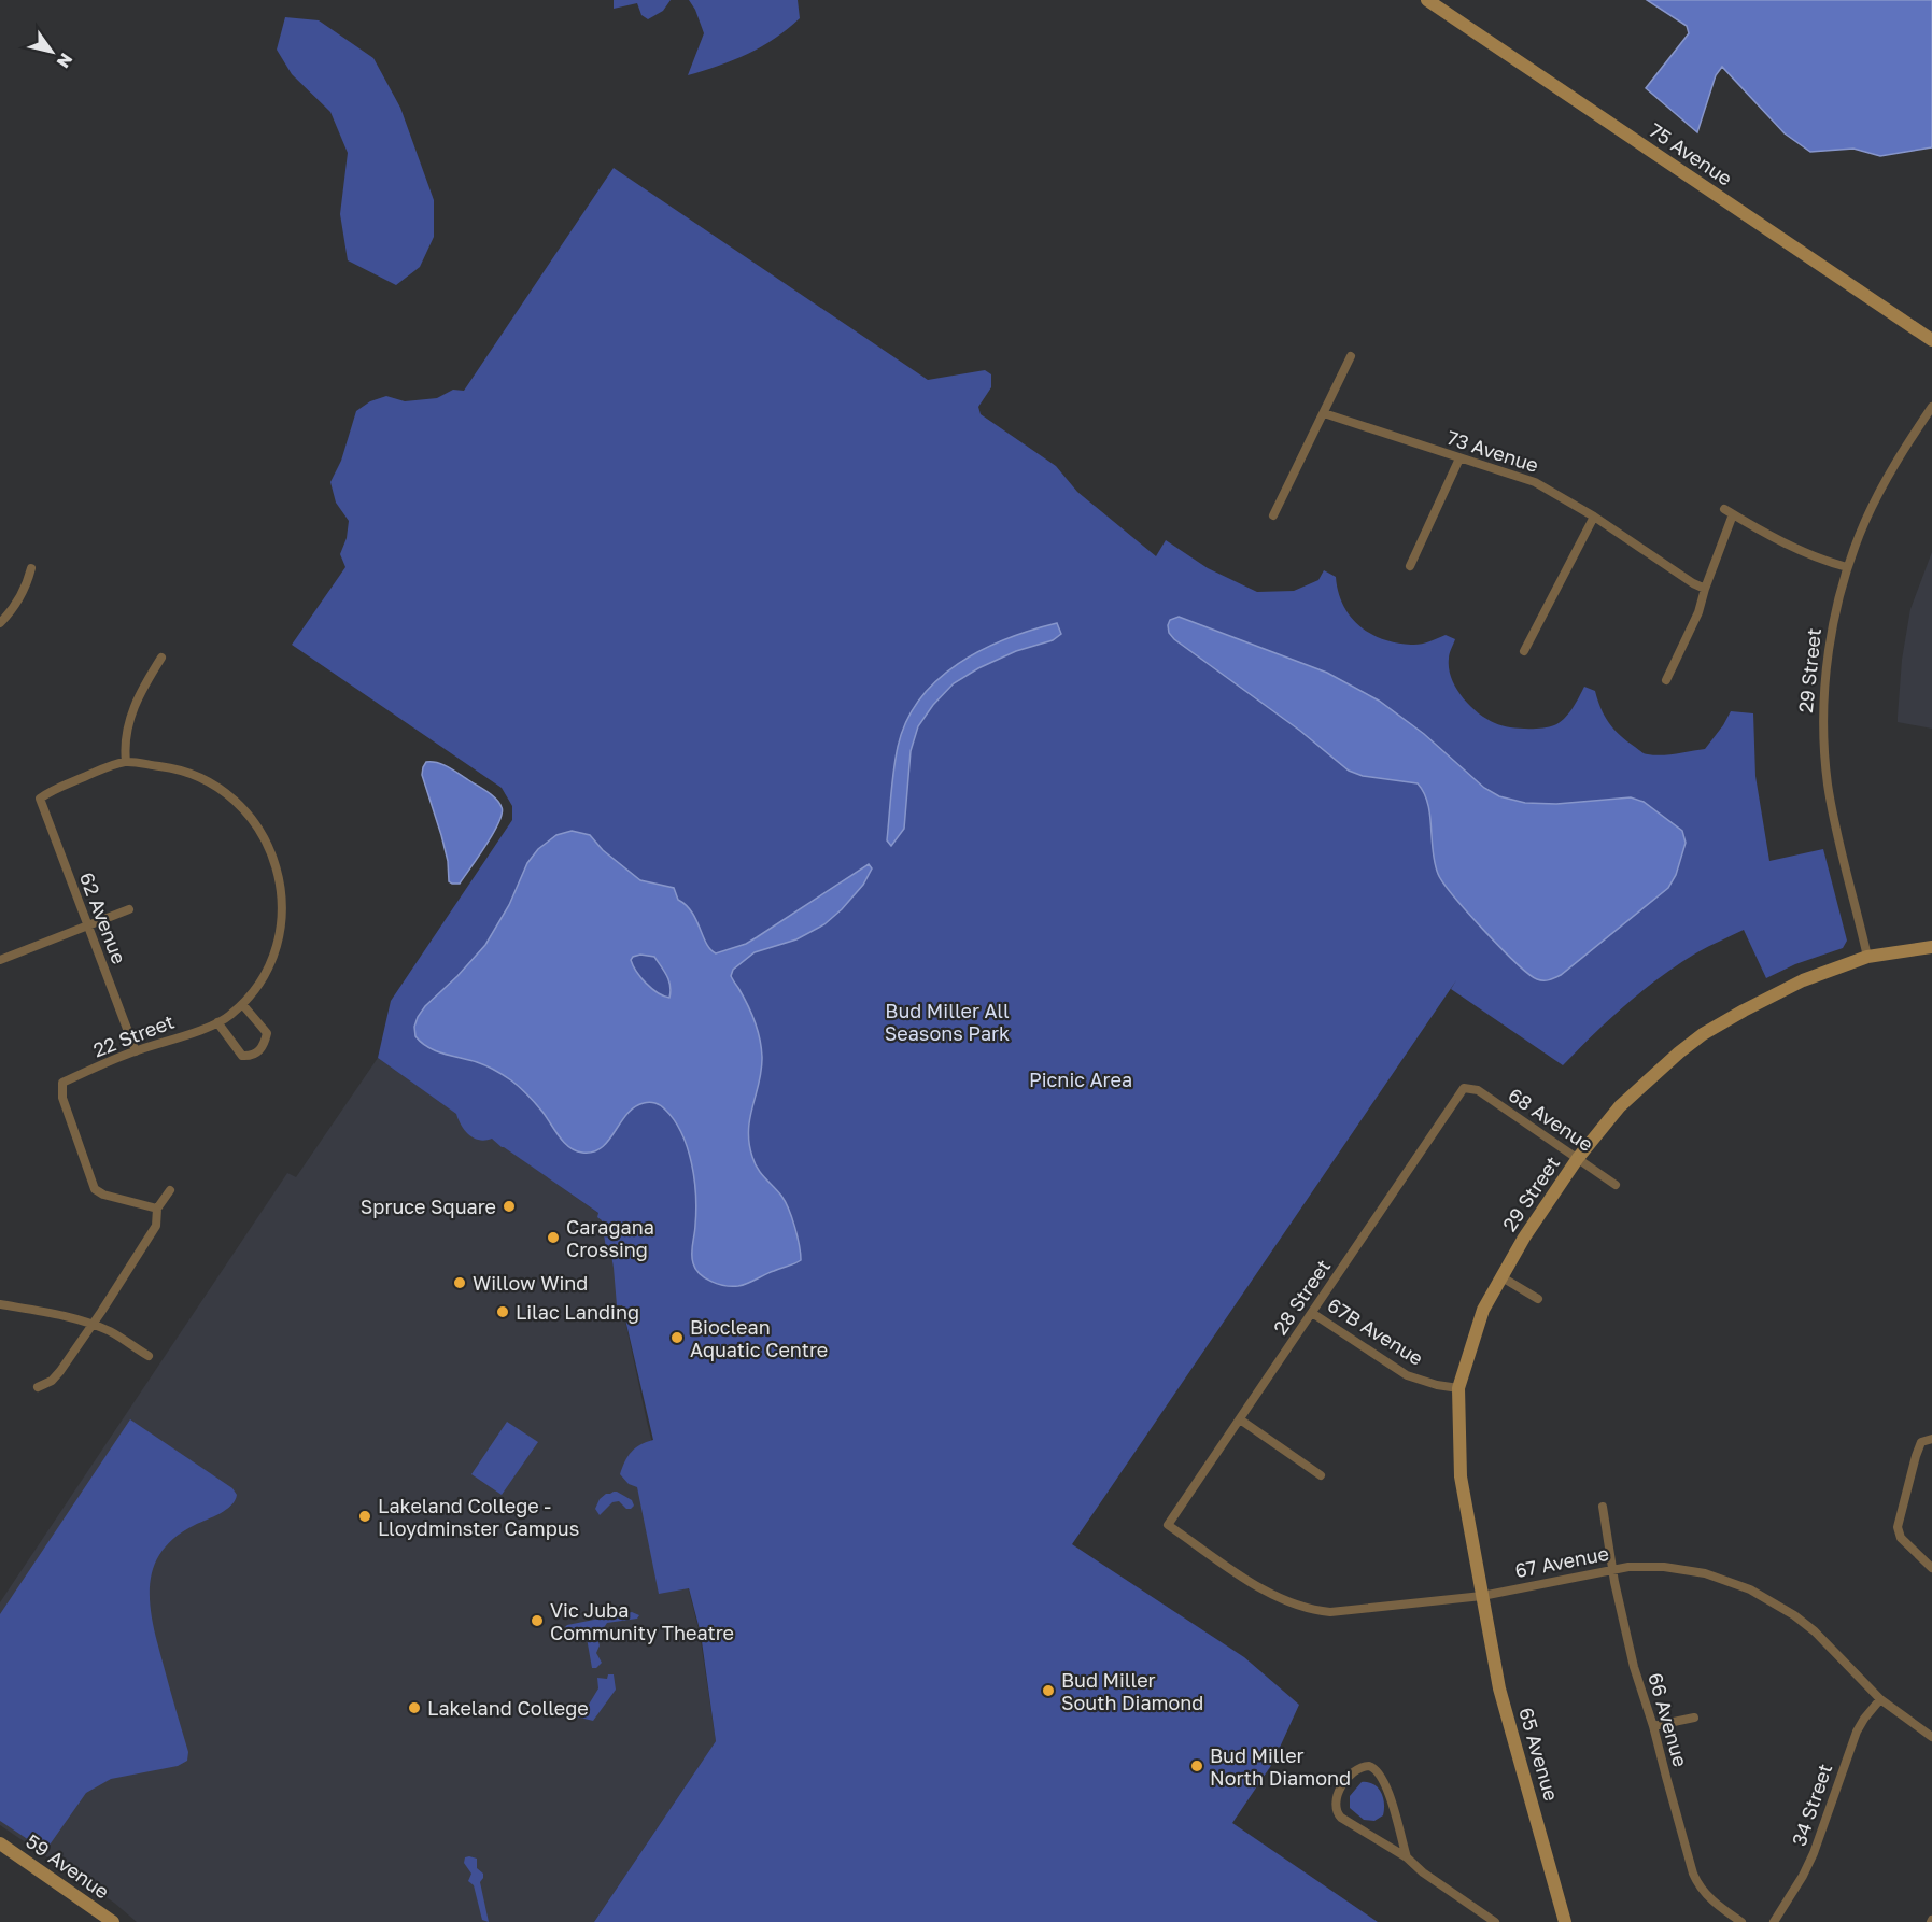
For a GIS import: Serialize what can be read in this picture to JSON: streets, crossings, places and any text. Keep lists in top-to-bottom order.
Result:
{
  "streets": {
    "street": [
      "75 Avenue",
      "73 Avenue",
      "29 Street",
      "62 Avenue",
      "22 Street",
      "68 Avenue",
      "28 Street",
      "67B Avenue",
      "67 Avenue",
      "66 Avenue",
      "65 Avenue",
      "34 Street",
      "59 Avenue"
    ]
  },
  "crossings": [
    ["29 Street", "68 Avenue"],
    ["29 Street", "67B Avenue"],
    ["29 Street", "67 Avenue"],
    ["29 Street", "65 Avenue"],
    ["62 Avenue", "22 Street"],
    ["68 Avenue", "28 Street"],
    ["28 Street", "67B Avenue"],
    ["28 Street", "67 Avenue"],
    ["67 Avenue", "66 Avenue"],
    ["67 Avenue", "65 Avenue"],
    ["67 Avenue", "34 Street"]
  ],
  "parks": ["Bud Miller All Seasons Park", "Picnic Area"],
  "places": [
    "Spruce Square",
    "Caragana Crossing",
    "Willow Wind",
    "Lilac Landing",
    "Bioclean Aquatic Centre",
    "Lakeland College - Lloydminster Campus",
    "Vic Juba Community Theatre",
    "Bud Miller South Diamond",
    "Lakeland College",
    "Bud Miller North Diamond"
  ],
  "north": "bottom right"
}
